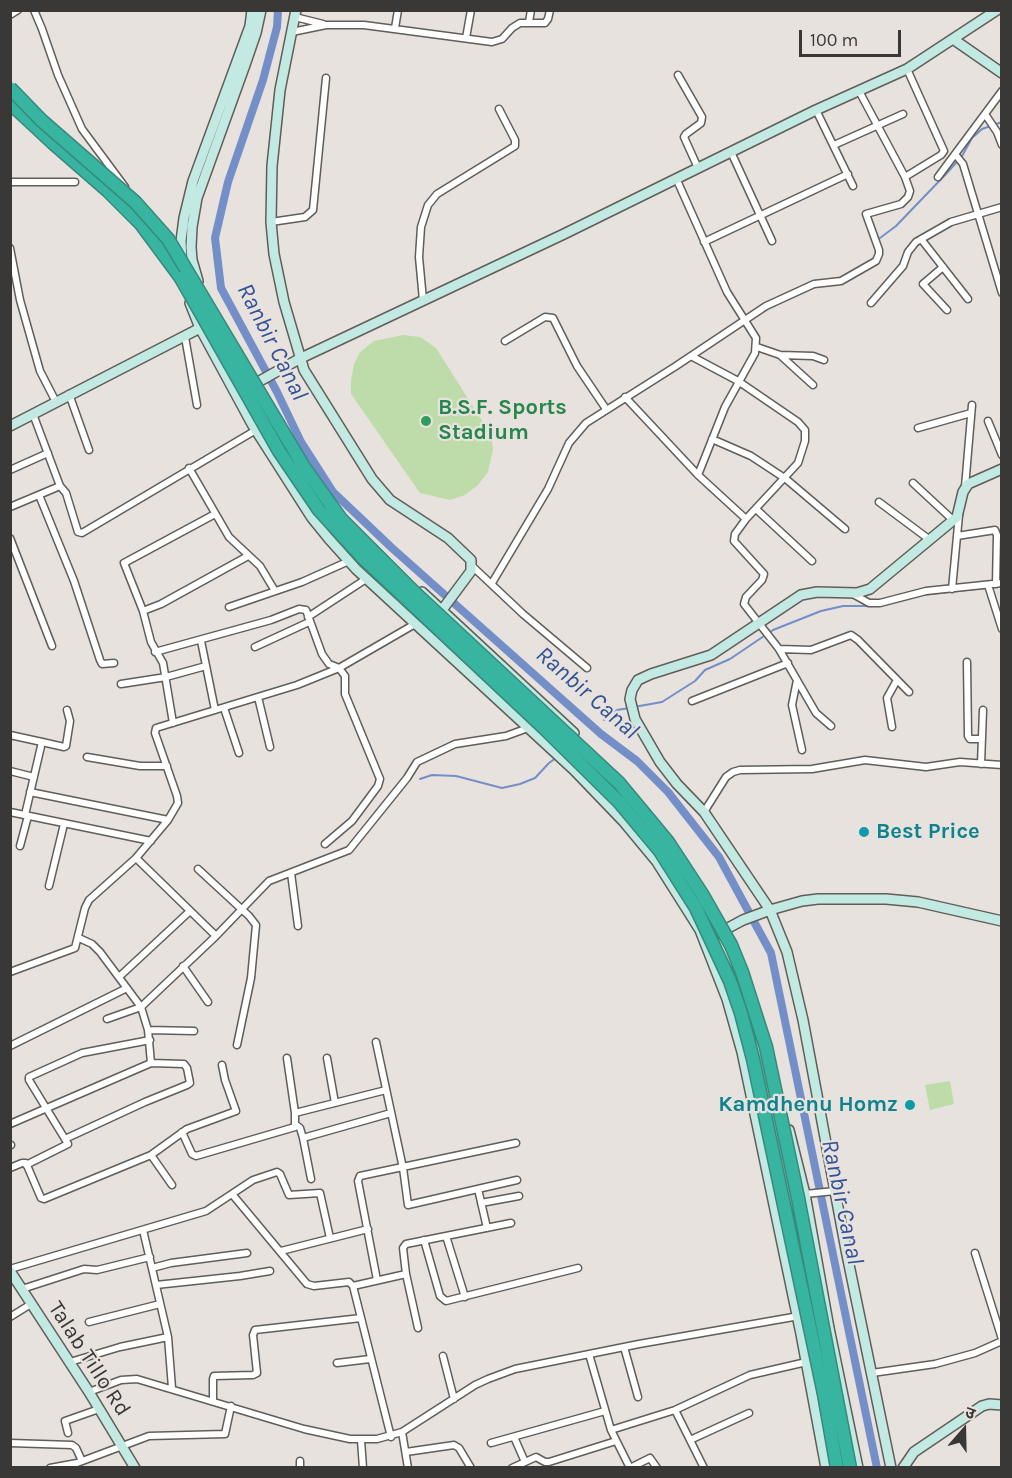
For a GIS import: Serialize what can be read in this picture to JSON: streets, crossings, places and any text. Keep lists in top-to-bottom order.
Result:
{
  "streets": {
    "street": ["Talab Tillo Rd"]
  },
  "water": ["Ranbir Canal"],
  "places": ["B.S.F. Sports Stadium", "Best Price", "Kamdhenu Homz"],
  "scale_bar": "100 m",
  "north": "top"
}
